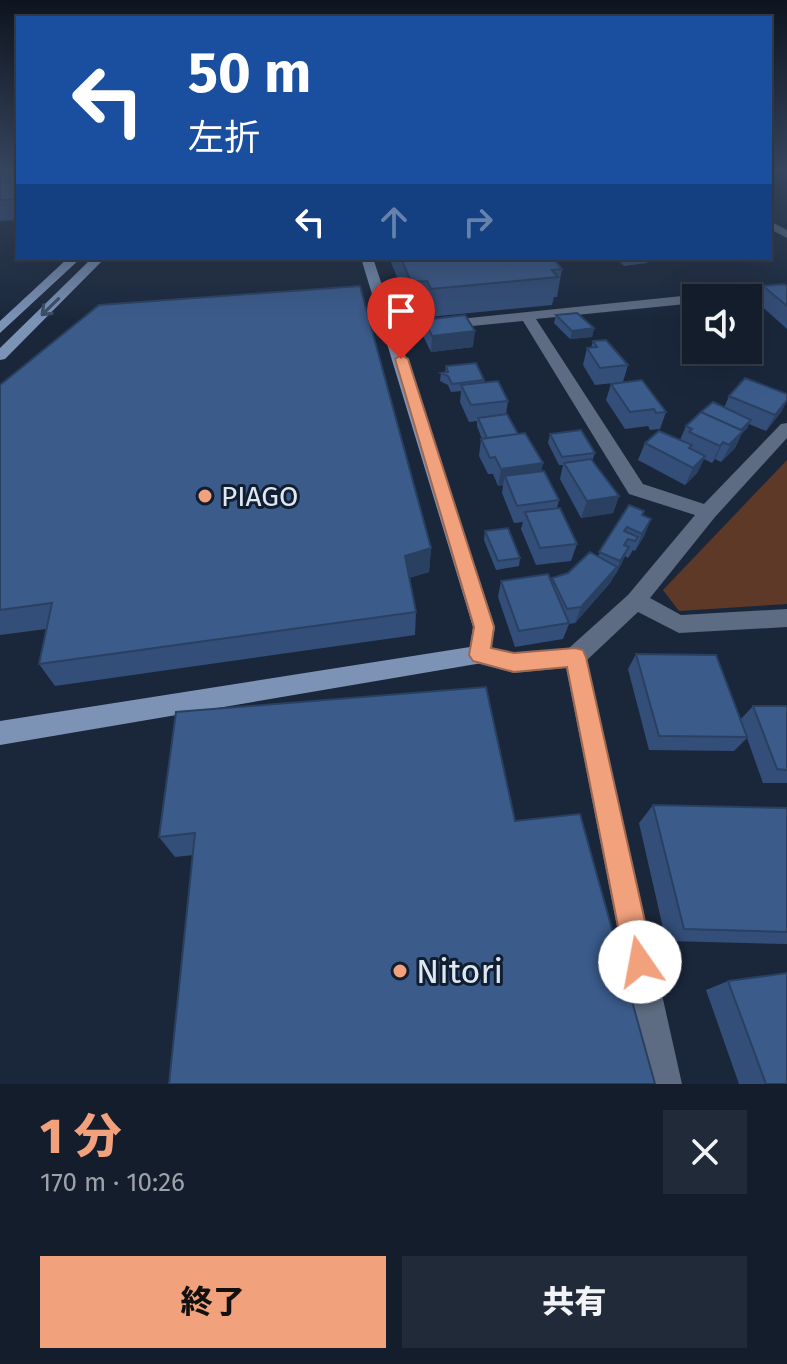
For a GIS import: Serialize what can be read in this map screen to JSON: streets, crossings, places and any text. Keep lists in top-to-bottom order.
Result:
{
  "places": ["PIAGO", "Nitori"],
  "page": {
    "turn": ["50 m", "左折"],
    "heading": ["1 分", "170 m · 10:26"],
    "buttons": ["終了", "共有"]
  }
}
